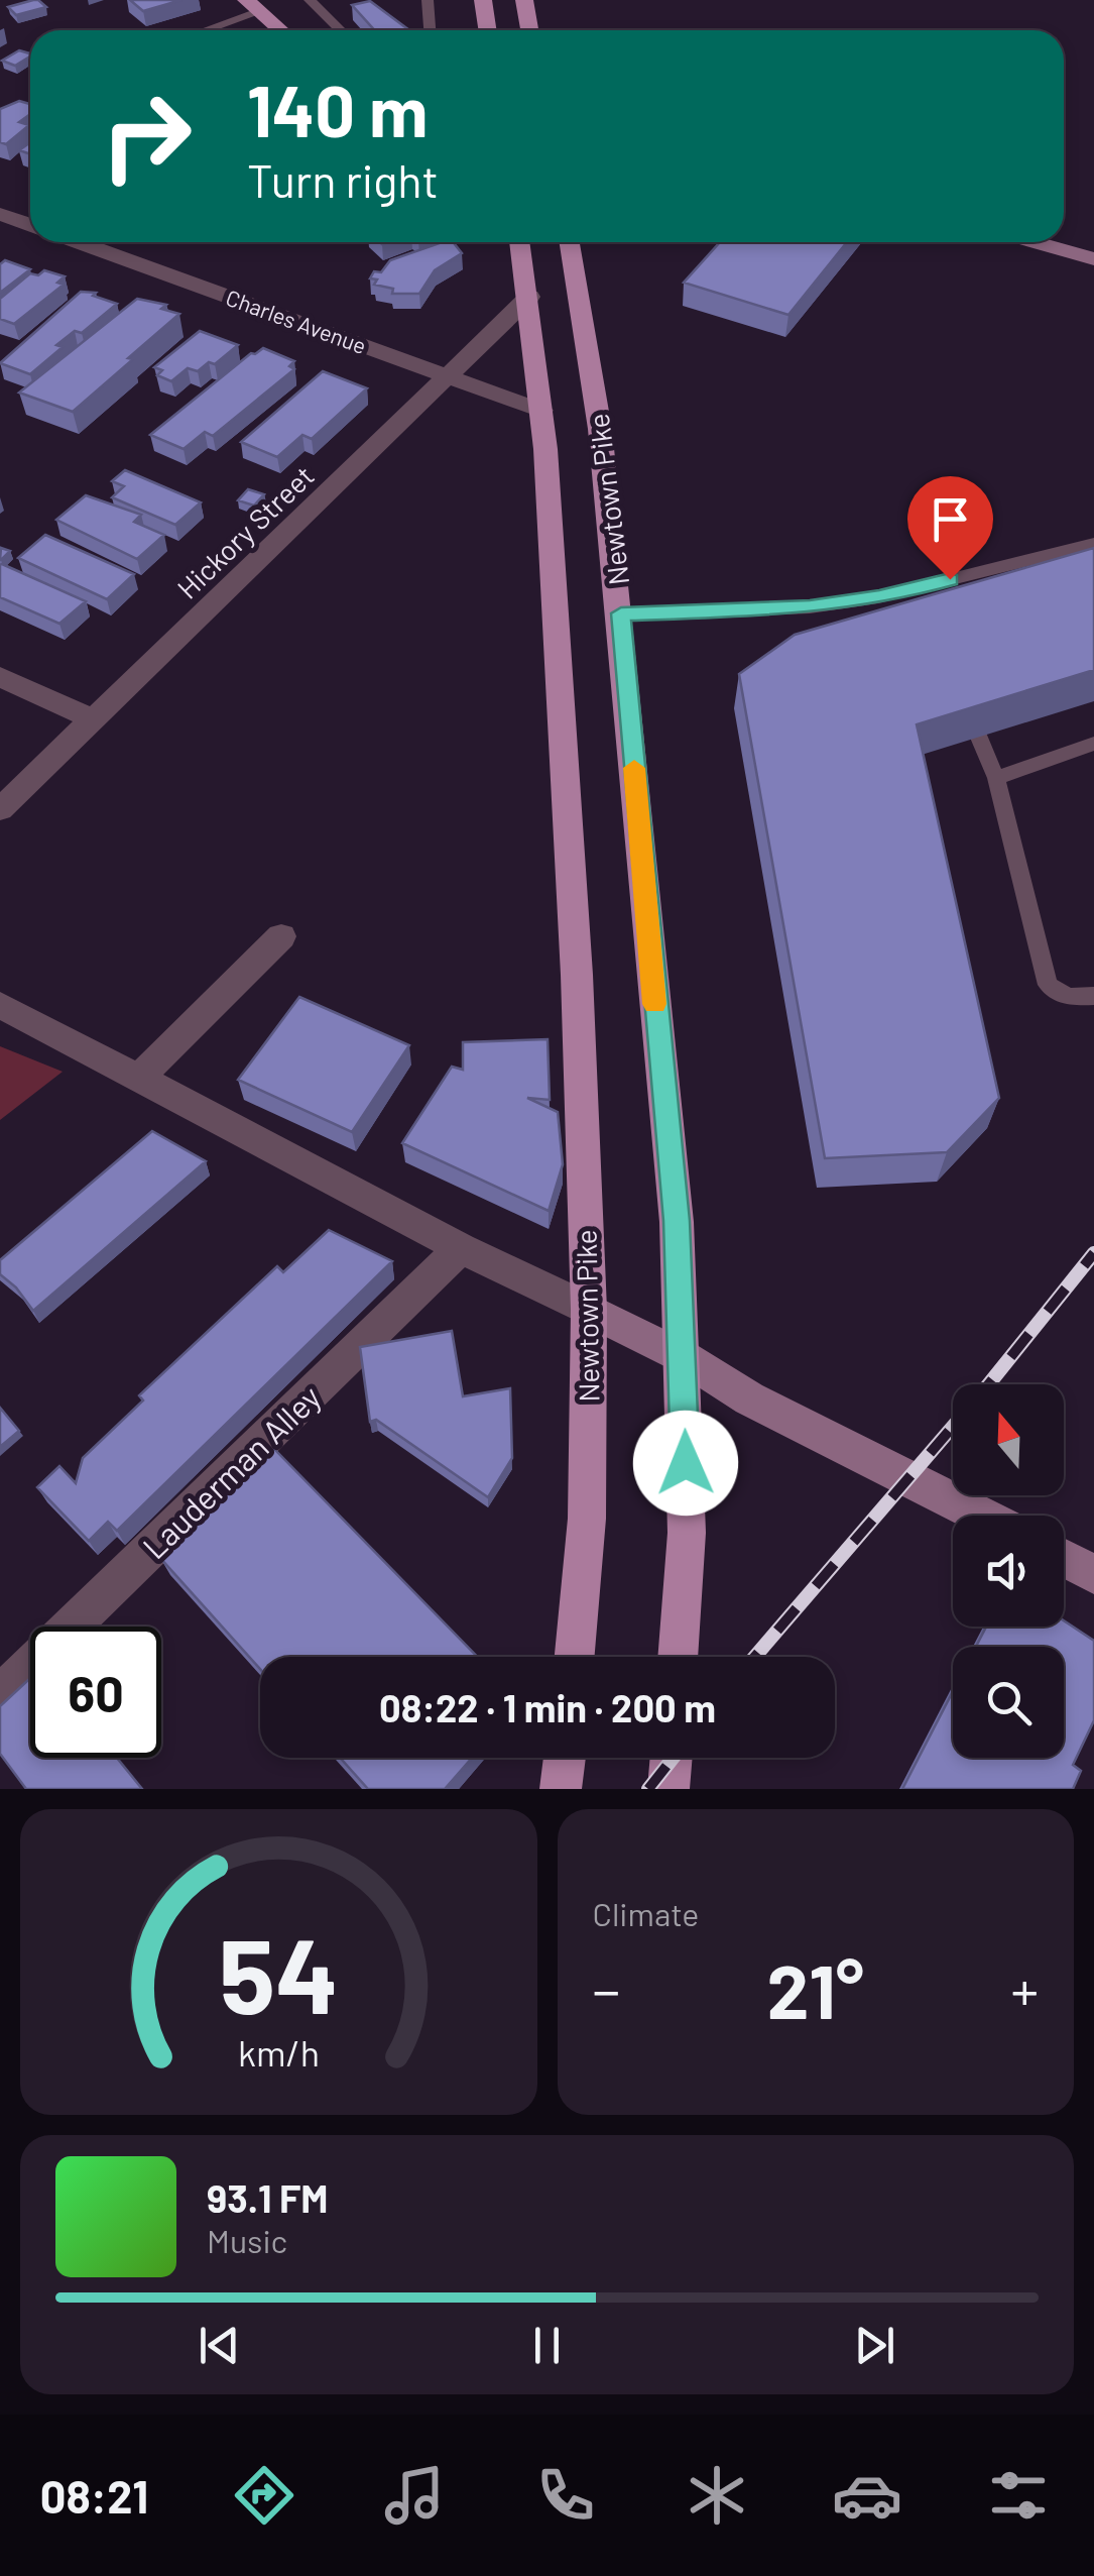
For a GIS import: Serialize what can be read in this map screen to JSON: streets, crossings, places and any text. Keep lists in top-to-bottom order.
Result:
{
  "streets": {
    "main road": ["Newtown Pike"],
    "street": ["Charles Avenue", "Hickory Street", "Lauderman Alley"]
  },
  "crossings": [
    ["Charles Avenue", "Newtown Pike"],
    ["Charles Avenue", "Hickory Street"],
    ["Newtown Pike", "Hickory Street"]
  ],
  "north": "top",
  "page": {
    "turn": ["140 m", "Turn right"],
    "limit": "60",
    "trip": "08:22 · 1 min · 200 m",
    "tile": "Climate",
    "heat": ["−", "21°", "+"],
    "song": ["93.1 FM", "Music"],
    "tabs": "08:21",
    "gauge": ["54", "km/h"]
  }
}
